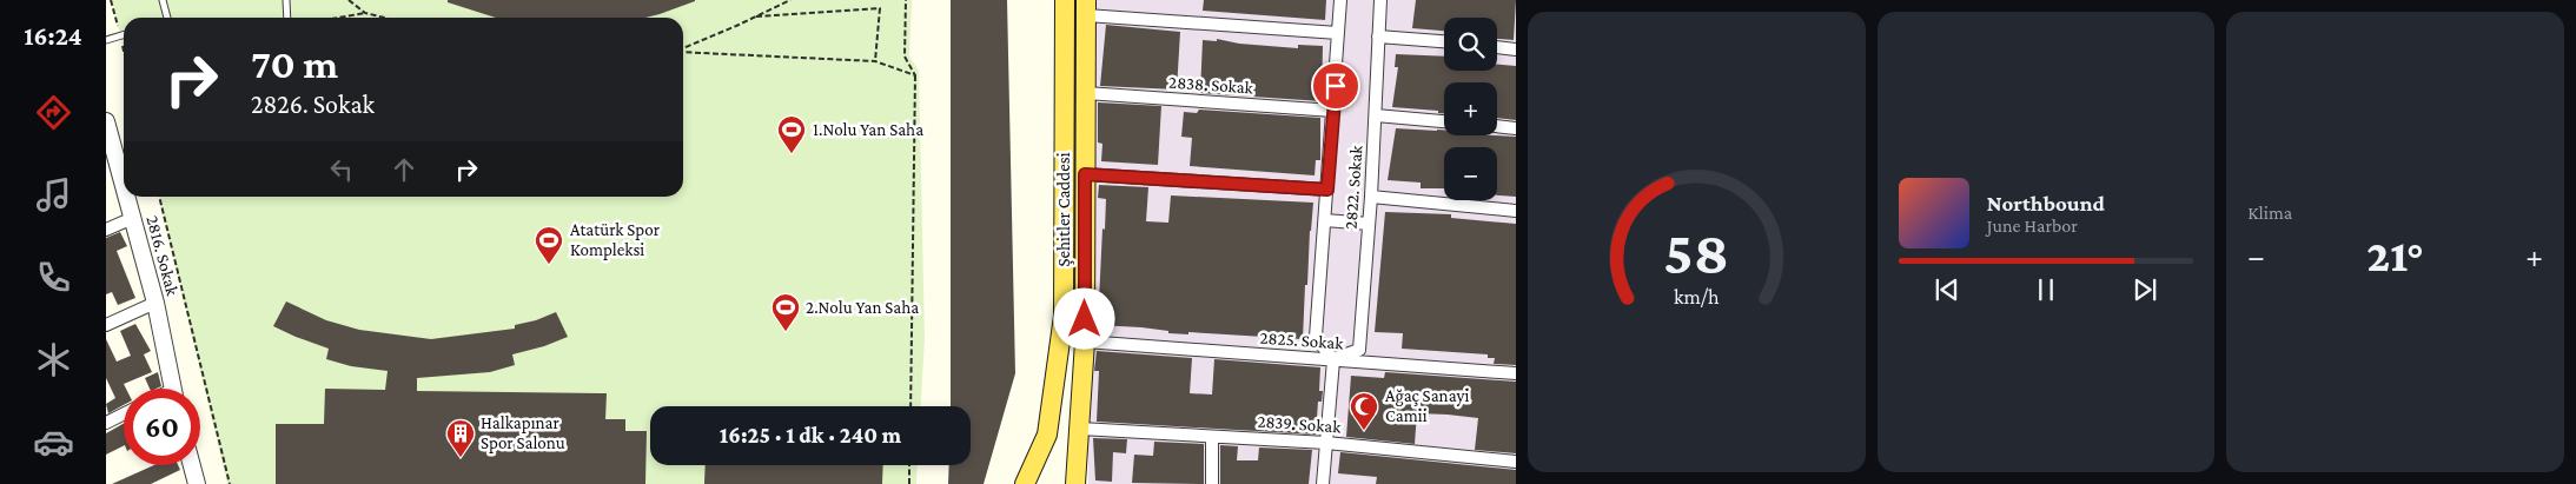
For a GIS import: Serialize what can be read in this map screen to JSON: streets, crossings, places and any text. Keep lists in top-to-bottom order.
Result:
{
  "streets": {
    "main road": ["Şehitler Caddesi"],
    "street": [
      "2838. Sokak",
      "2822. Sokak",
      "2816. Sokak",
      "2825. Sokak",
      "2839. Sokak"
    ]
  },
  "crossings": [
    ["2838. Sokak", "2822. Sokak"],
    ["2838. Sokak", "Şehitler Caddesi"],
    ["2822. Sokak", "2825. Sokak"],
    ["Şehitler Caddesi", "2825. Sokak"],
    ["Şehitler Caddesi", "2839. Sokak"]
  ],
  "places": {
    "sports": ["1.Nolu Yan Saha", "Atatürk Spor Kompleksi", "2.Nolu Yan Saha"],
    "mosque": ["Ağaç Sanayi Camii"],
    "building": ["Halkapınar Spor Salonu"]
  },
  "page": {
    "tabs": "16:24",
    "tile": "Klima",
    "map_buttons": ["+", "−"],
    "turn": ["70 m", "2826. Sokak"],
    "song": ["Northbound", "June Harbor"],
    "heat": ["−", "21°", "+"],
    "limit": "60",
    "trip": "16:25 · 1 dk · 240 m",
    "gauge": ["58", "km/h"]
  }
}
